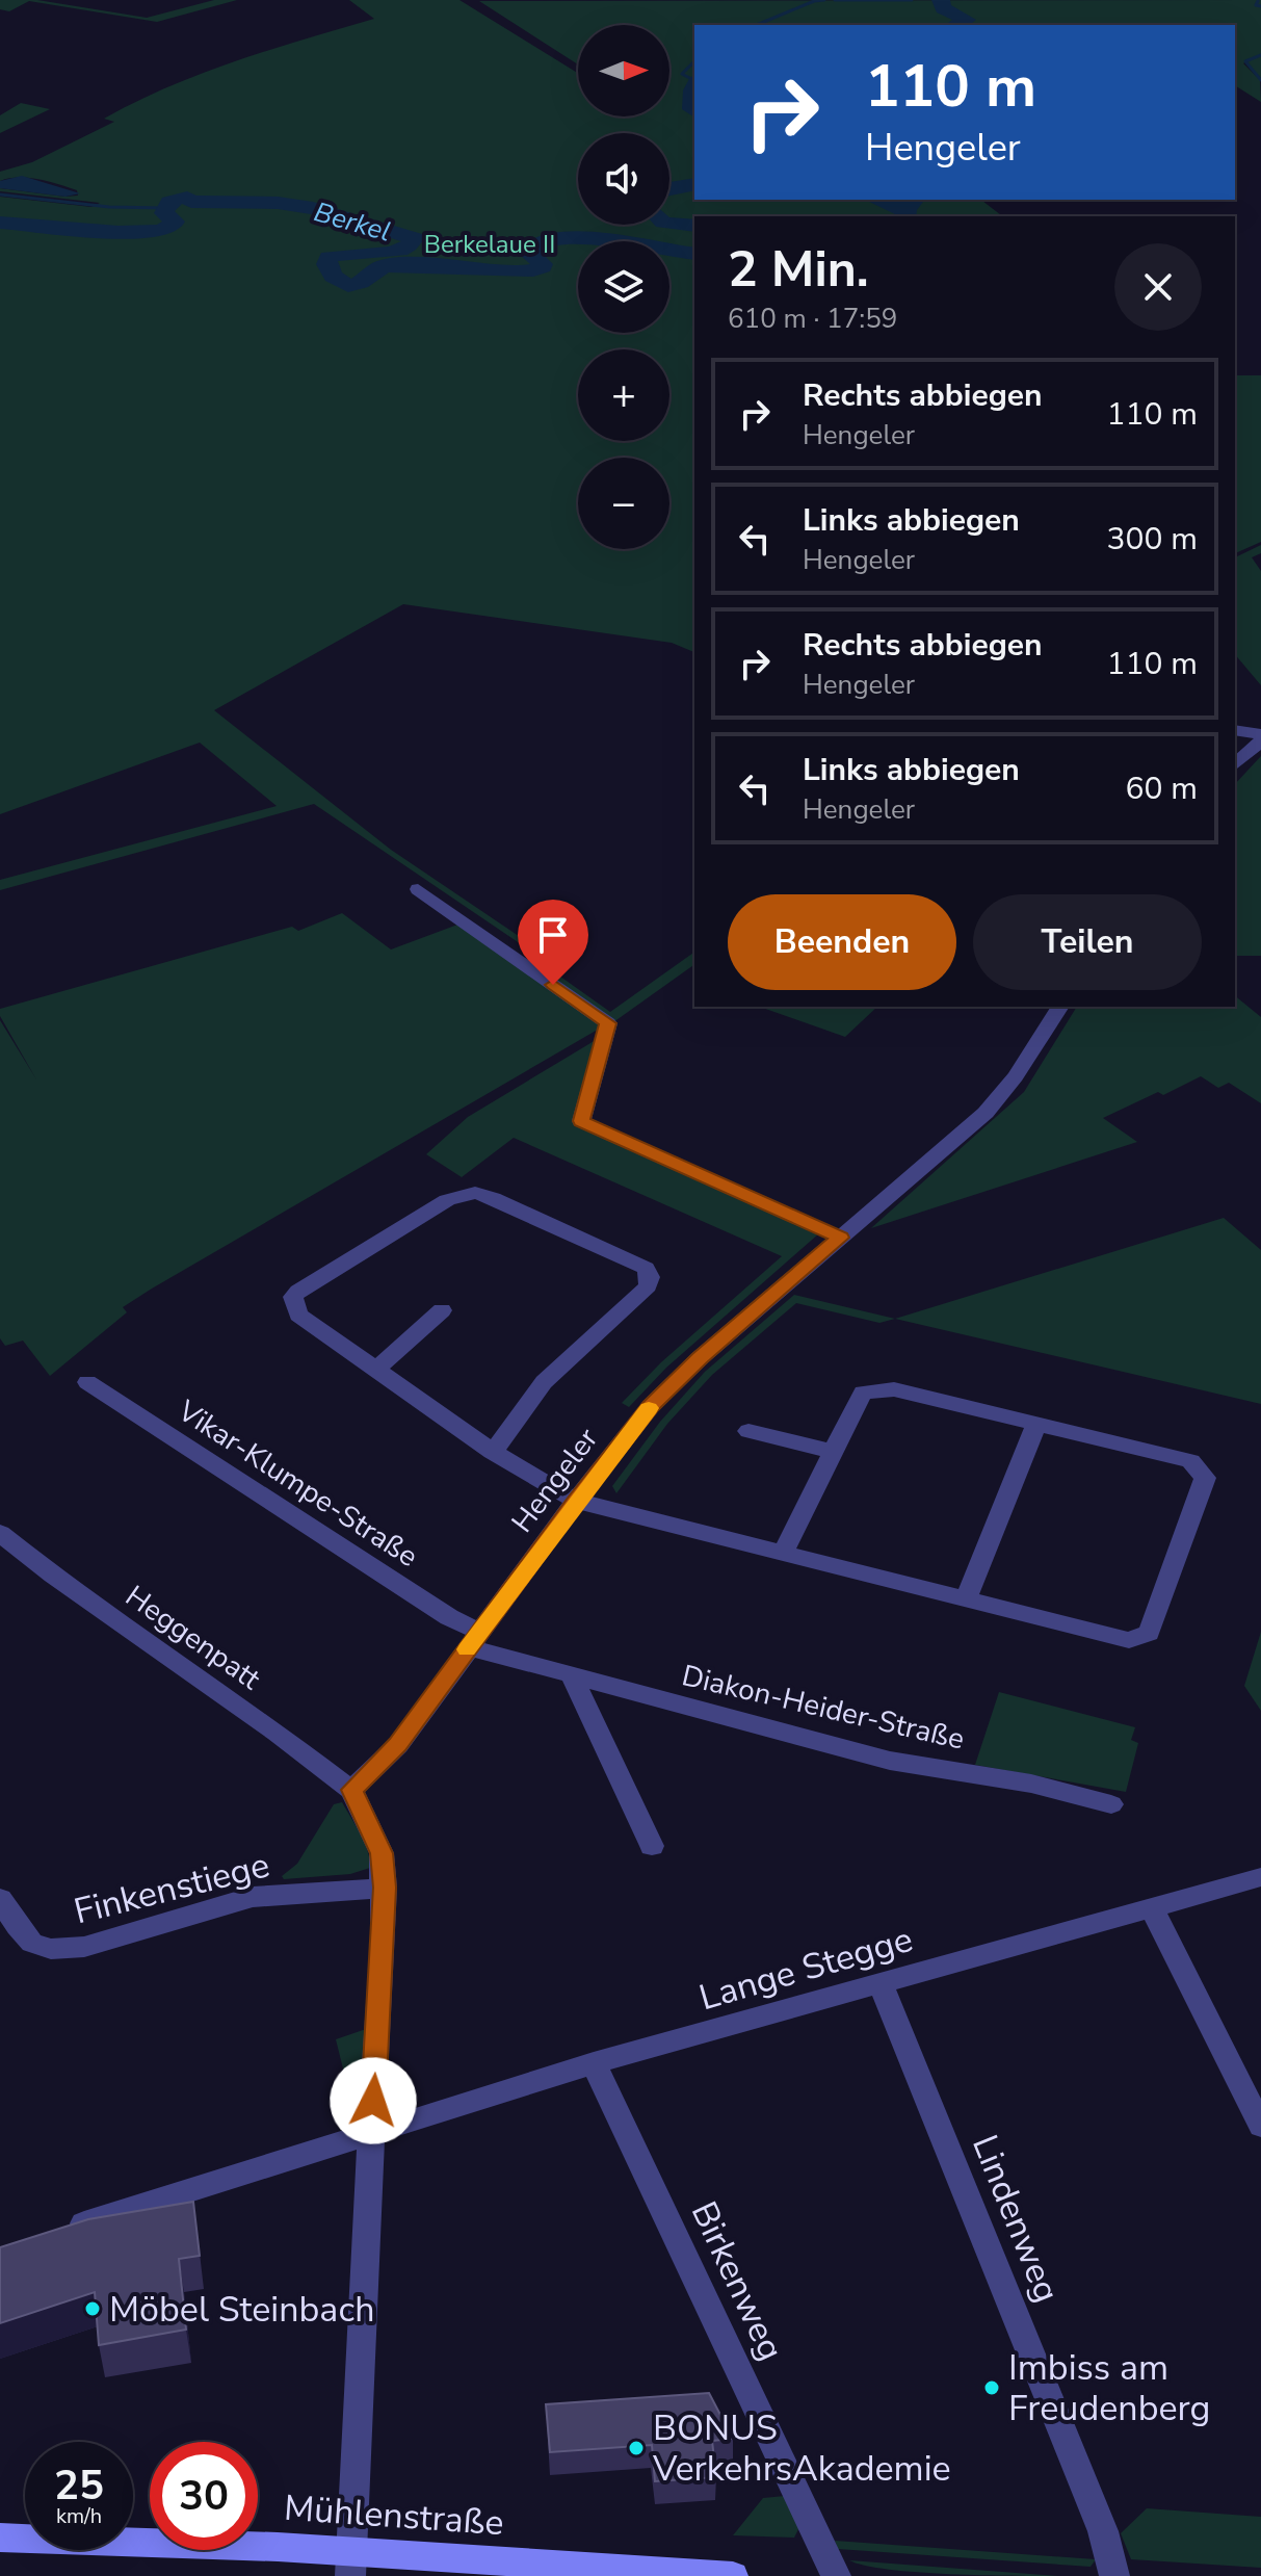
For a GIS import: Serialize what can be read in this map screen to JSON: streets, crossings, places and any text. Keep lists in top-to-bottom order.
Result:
{
  "streets": {
    "main road": ["Mühlenstraße"],
    "street": [
      "Hengeler",
      "Vikar-Klumpe-Straße",
      "Heggenpatt",
      "Diakon-Heider-Straße",
      "Finkenstiege",
      "Lange Stegge",
      "Lindenweg",
      "Birkenweg"
    ]
  },
  "crossings": [
    ["Hengeler", "Vikar-Klumpe-Straße"],
    ["Hengeler", "Heggenpatt"],
    ["Hengeler", "Diakon-Heider-Straße"],
    ["Vikar-Klumpe-Straße", "Diakon-Heider-Straße"],
    ["Lange Stegge", "Lindenweg"],
    ["Lange Stegge", "Birkenweg"]
  ],
  "water": ["Berkel"],
  "parks": ["Berkelaue II"],
  "places": ["Möbel Steinbach", "Imbiss am Freudenberg", "BONUS VerkehrsAkademie"],
  "north": "right",
  "page": {
    "map_buttons": ["+", "−"],
    "turn": ["110 m", "Hengeler"],
    "heading": ["2 Min.", "610 m · 17:59"],
    "list": [
      {
        "name": "Rechts abbiegen",
        "note": "Hengeler",
        "value": "110 m"
      },
      {
        "name": "Links abbiegen",
        "note": "Hengeler",
        "value": "300 m"
      },
      {
        "name": "Rechts abbiegen",
        "note": "Hengeler",
        "value": "110 m"
      },
      {
        "name": "Links abbiegen",
        "note": "Hengeler",
        "value": "60 m"
      }
    ],
    "buttons": ["Beenden", "Teilen"],
    "speed": "25 km/h",
    "limit": "30"
  }
}
